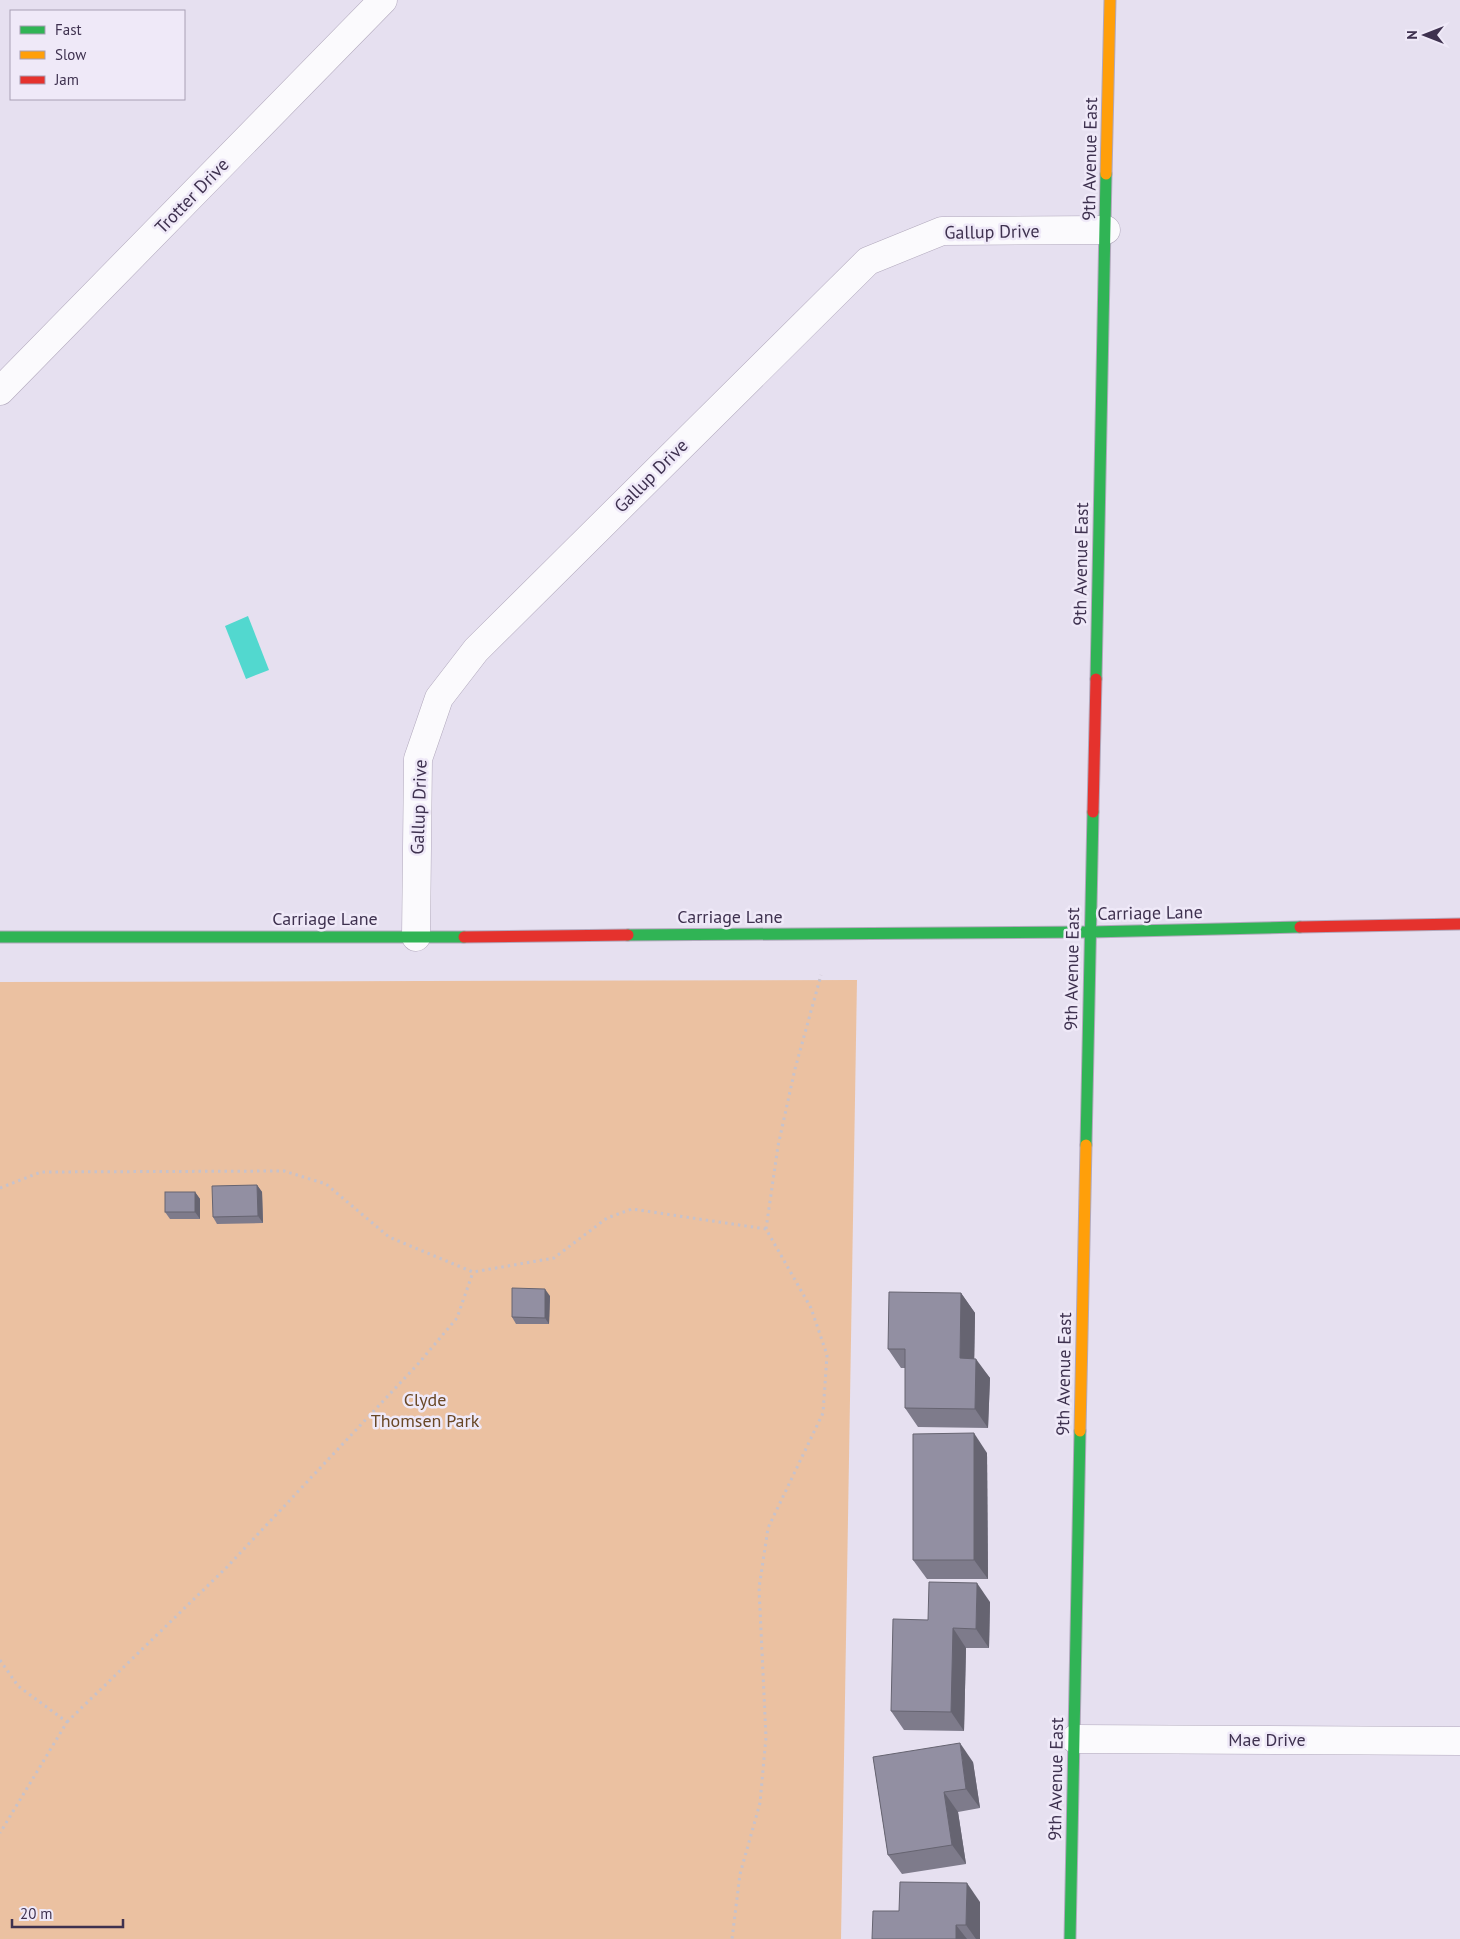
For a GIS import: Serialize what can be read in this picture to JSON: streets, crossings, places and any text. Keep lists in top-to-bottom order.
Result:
{
  "streets": {
    "street": [
      "9th Avenue East",
      "Trotter Drive",
      "Gallup Drive",
      "Carriage Lane",
      "Mae Drive"
    ]
  },
  "crossings": [
    ["9th Avenue East", "Gallup Drive"],
    ["9th Avenue East", "Carriage Lane"],
    ["9th Avenue East", "Mae Drive"],
    ["Gallup Drive", "Carriage Lane"]
  ],
  "parks": ["Clyde Thomsen Park"],
  "legend": ["Fast", "Slow", "Jam"],
  "scale_bar": "20 m",
  "north": "left"
}
